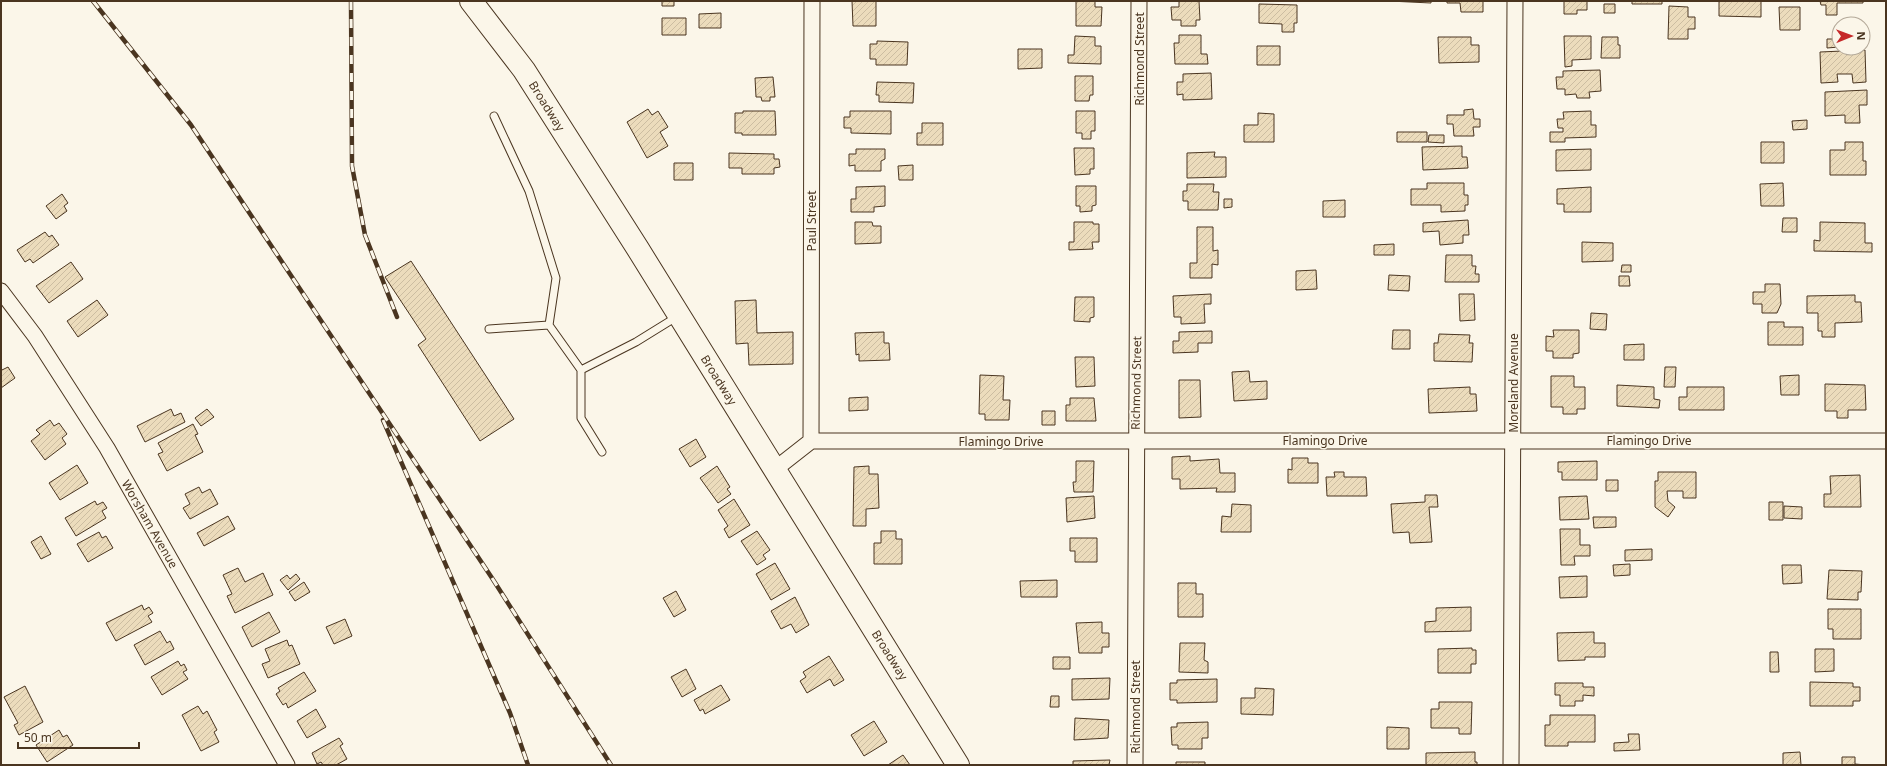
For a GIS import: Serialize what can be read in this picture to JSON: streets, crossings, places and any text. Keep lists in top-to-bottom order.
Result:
{
  "streets": {
    "main road": ["Broadway"],
    "street": [
      "Richmond Street",
      "Paul Street",
      "Moreland Avenue",
      "Flamingo Drive",
      "Worsham Avenue"
    ]
  },
  "crossings": [
    ["Richmond Street", "Flamingo Drive"],
    ["Paul Street", "Flamingo Drive"],
    ["Moreland Avenue", "Flamingo Drive"]
  ],
  "scale_bar": "50 m",
  "north": "right"
}
